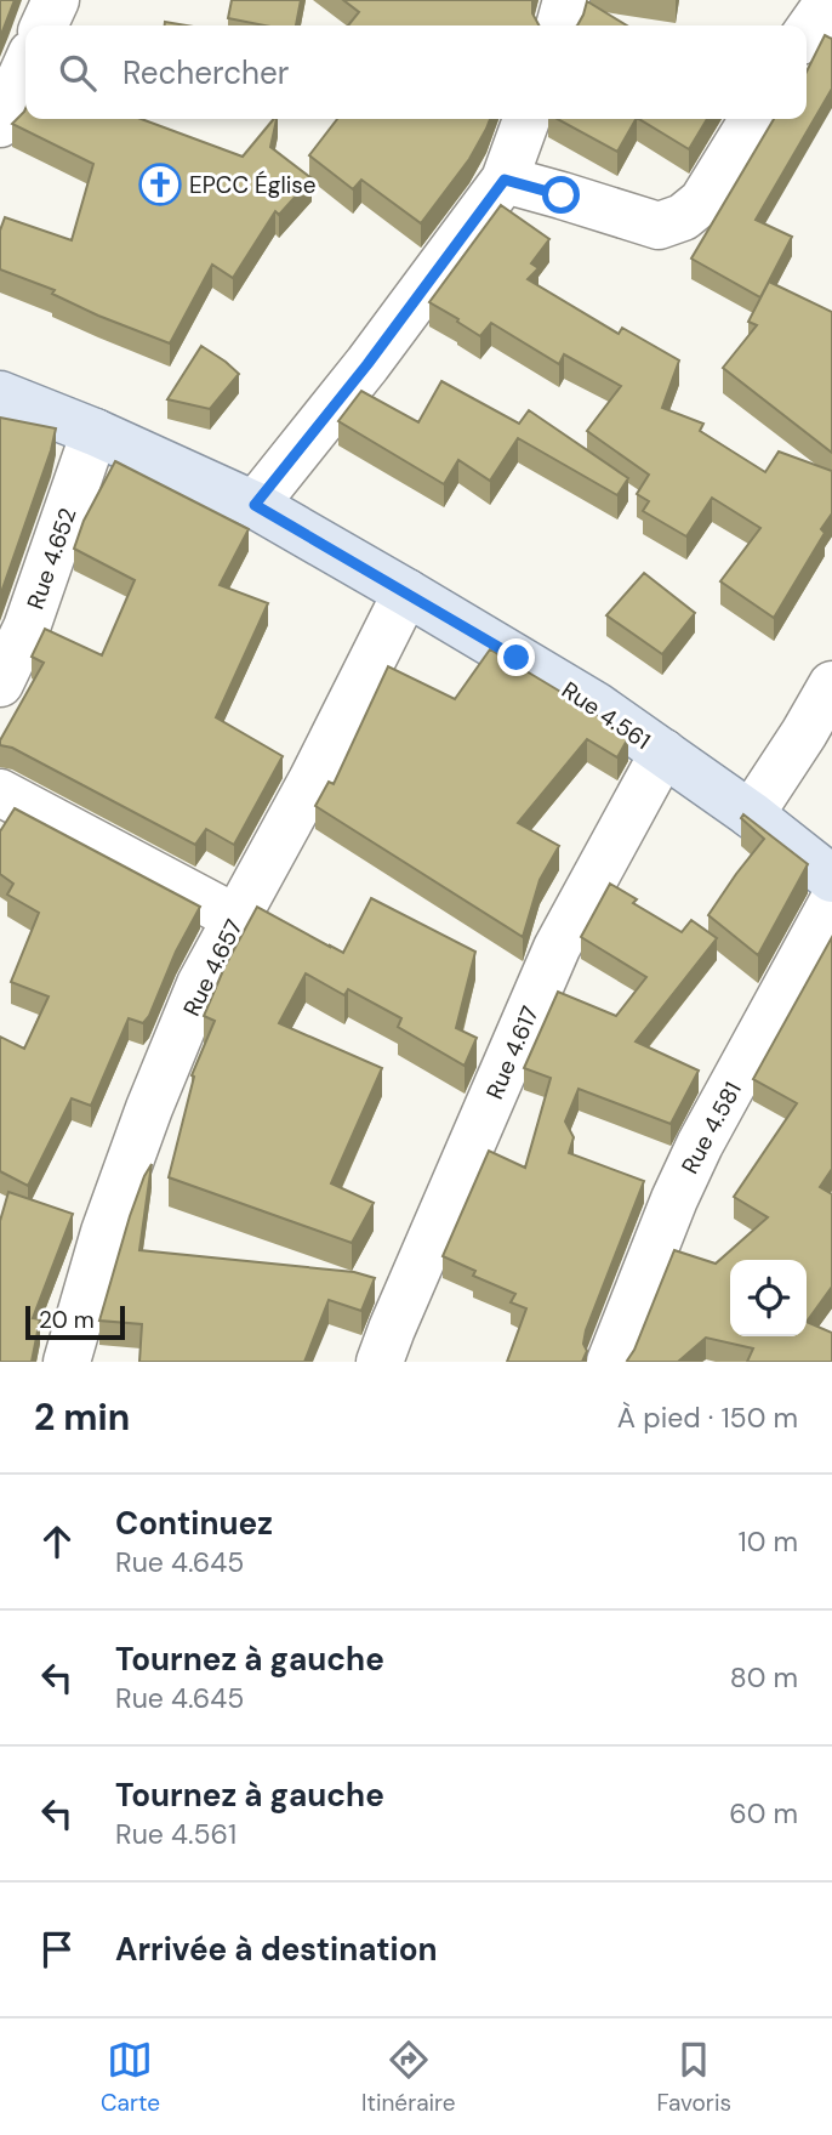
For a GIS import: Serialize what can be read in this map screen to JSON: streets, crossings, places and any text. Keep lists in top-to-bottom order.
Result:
{
  "streets": {
    "main road": ["Rue 4.561"],
    "street": [
      "Rue 4.652",
      "Rue 4.657",
      "Rue 4.617",
      "Rue 4.581"
    ]
  },
  "crossings": [
    ["Rue 4.652", "Rue 4.561"],
    ["Rue 4.561", "Rue 4.657"],
    ["Rue 4.561", "Rue 4.617"]
  ],
  "places": {
    "church": ["EPCC Église"]
  },
  "scale_bar": "20 m",
  "page": {
    "search": "Rechercher",
    "scale": "20 m",
    "heading": ["2 min", "À pied · 150 m"],
    "list": [
      ["Continuez", "Rue 4.645", "10 m"],
      ["Tournez à gauche", "Rue 4.645", "80 m"],
      ["Tournez à gauche", "Rue 4.561", "60 m"],
      "Arrivée à destination"
    ],
    "nav": ["Carte", "Itinéraire", "Favoris"]
  }
}
